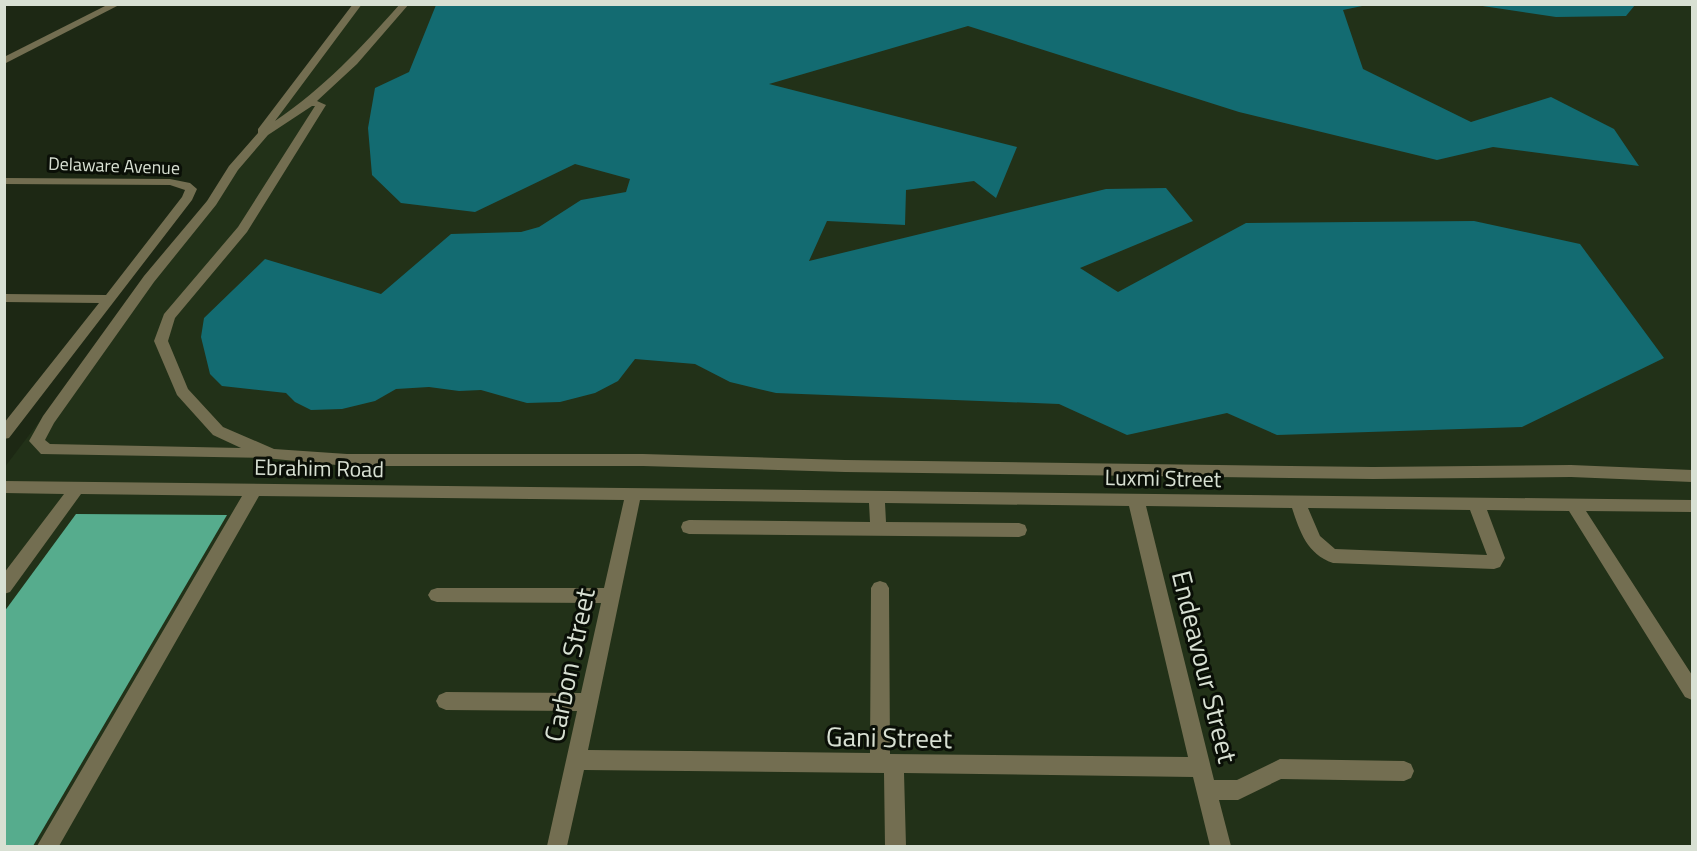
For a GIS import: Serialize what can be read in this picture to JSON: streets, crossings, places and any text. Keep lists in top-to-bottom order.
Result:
{
  "streets": {
    "street": [
      "Delaware Avenue",
      "Ebrahim Road",
      "Luxmi Street",
      "Carbon Street",
      "Endeavour Street",
      "Gani Street"
    ]
  },
  "crossings": [
    ["Ebrahim Road", "Luxmi Street"],
    ["Ebrahim Road", "Carbon Street"],
    ["Luxmi Street", "Carbon Street"],
    ["Luxmi Street", "Endeavour Street"],
    ["Carbon Street", "Gani Street"],
    ["Endeavour Street", "Gani Street"]
  ]
}
